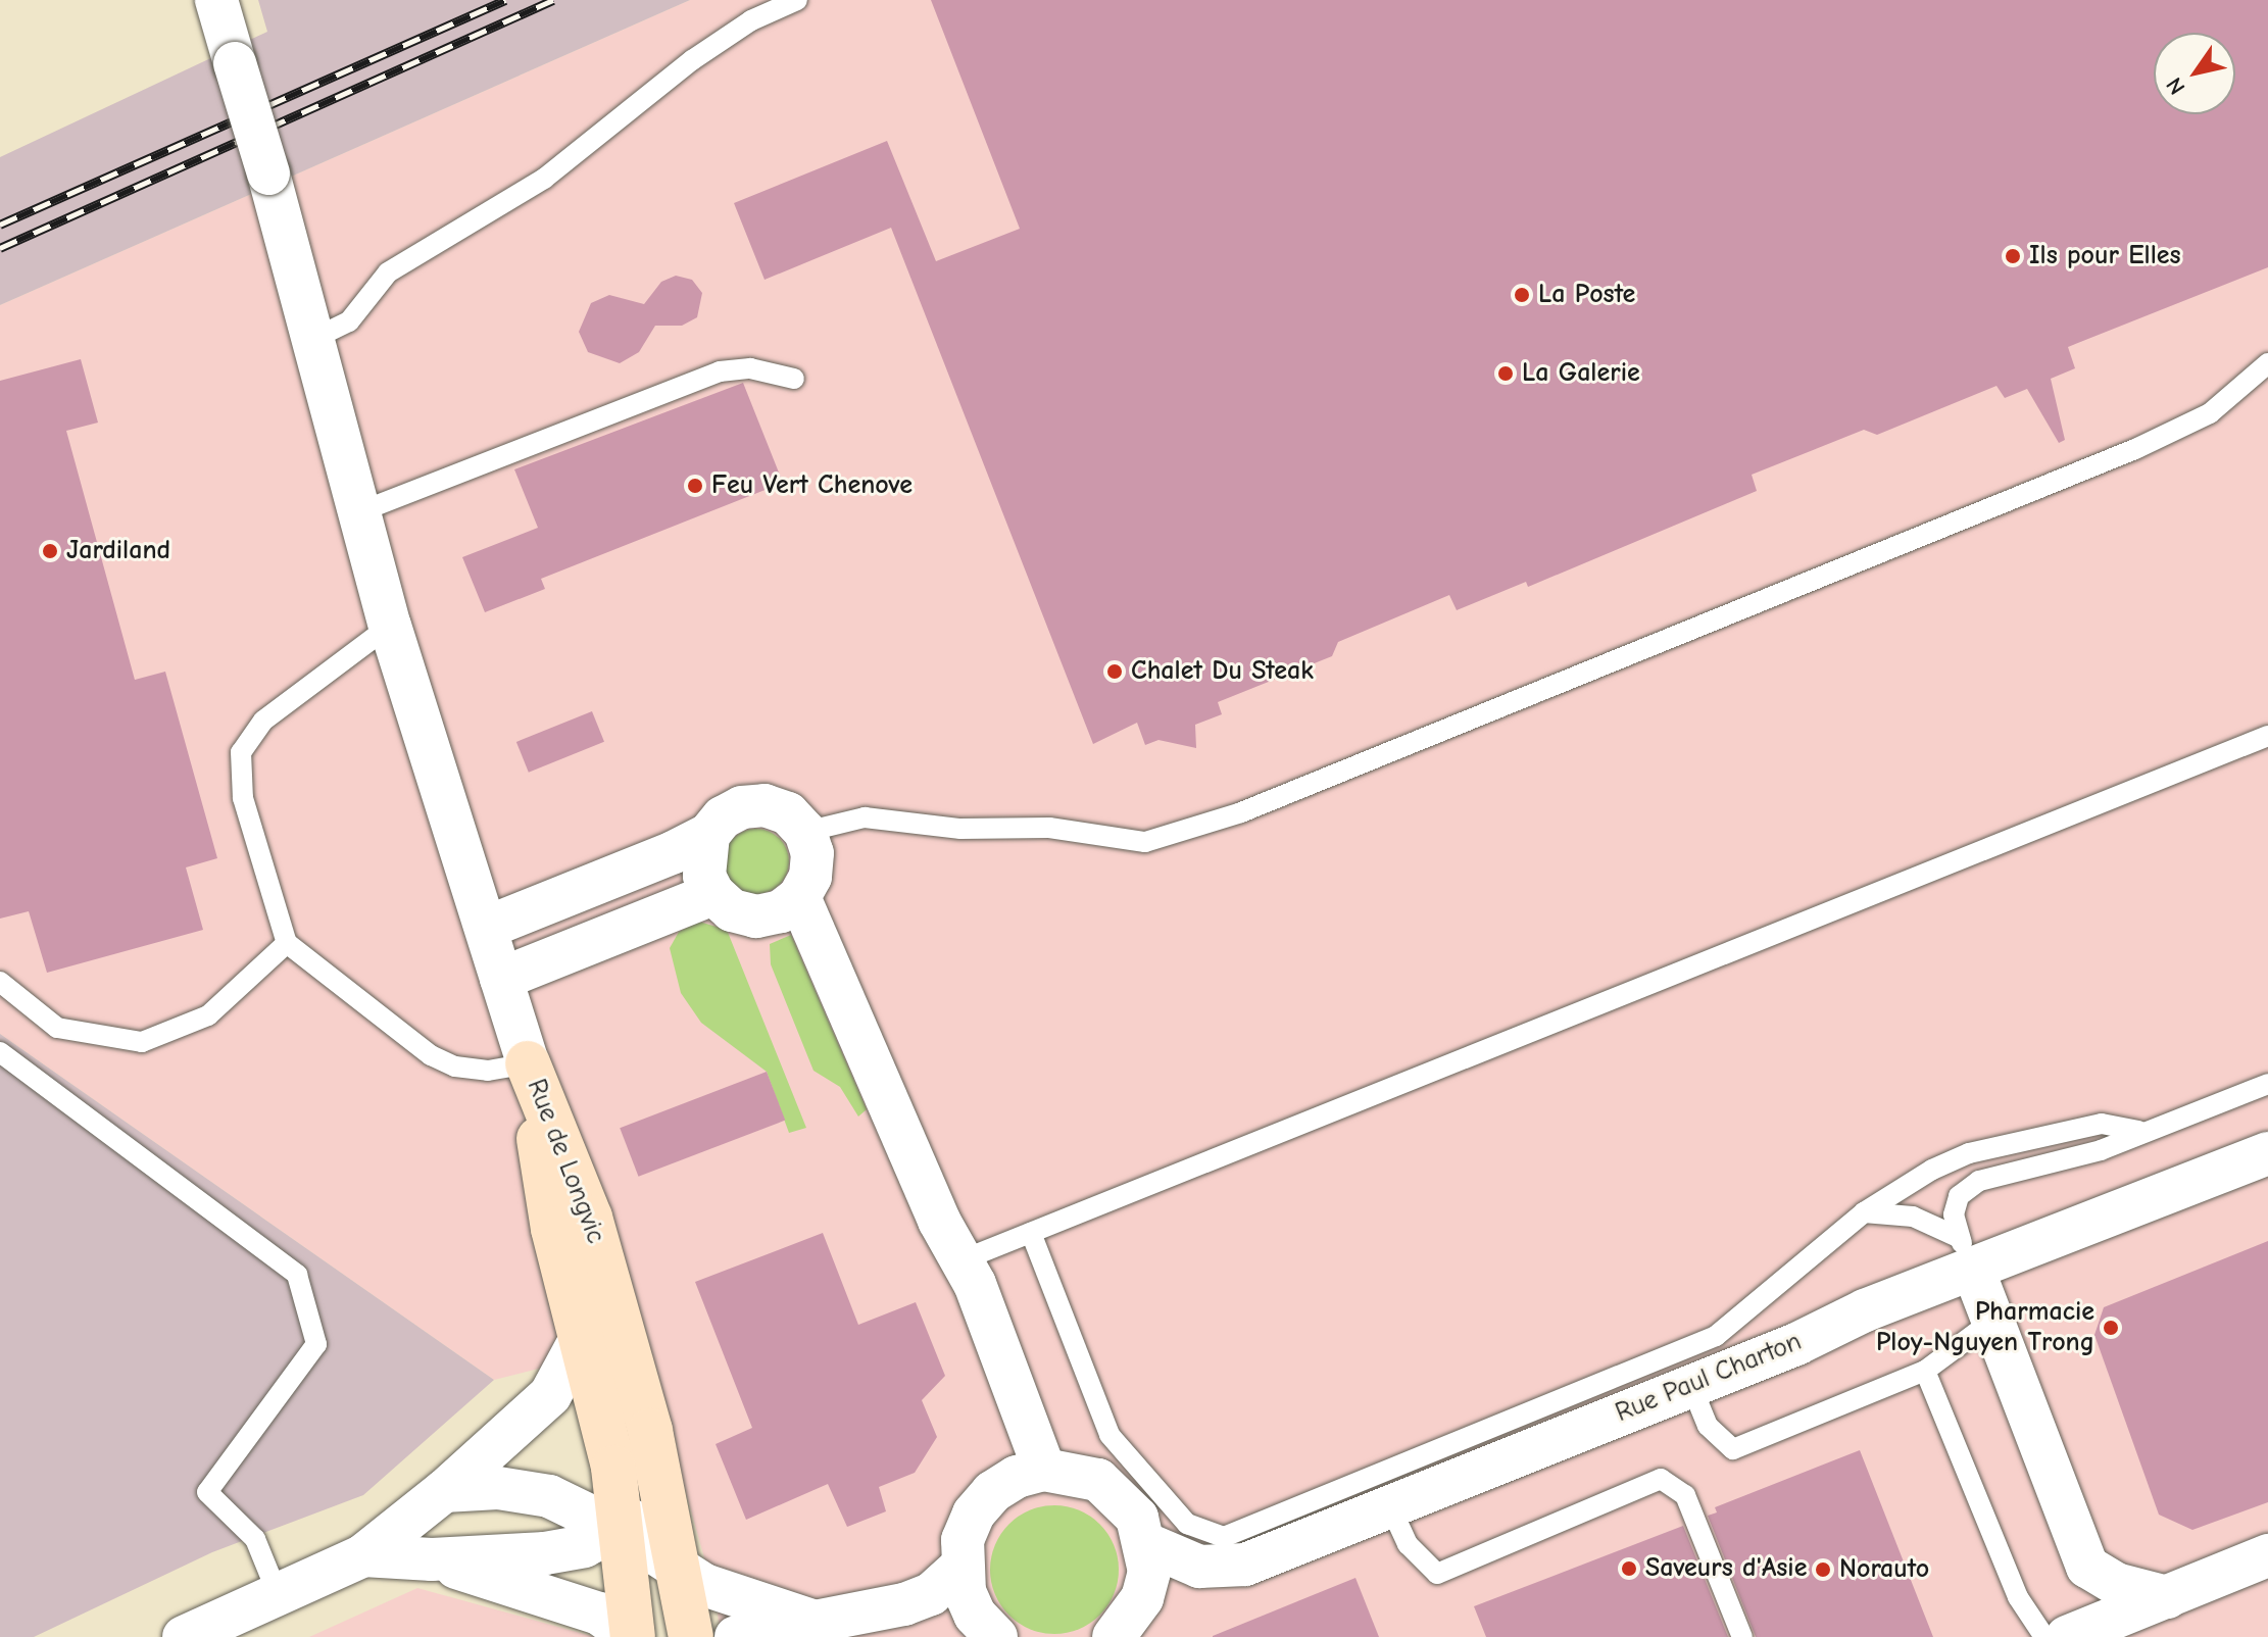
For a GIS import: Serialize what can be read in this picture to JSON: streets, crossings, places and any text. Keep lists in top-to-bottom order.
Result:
{
  "streets": {
    "street": ["Rue de Longvic", "Rue Paul Charton"]
  },
  "places": [
    "Ils pour Elles",
    "La Poste",
    "La Galerie",
    "Feu Vert Chenove",
    "Jardiland",
    "Chalet Du Steak",
    "Pharmacie Ploy-Nguyen Trong",
    "Saveurs d'Asie",
    "Norauto"
  ],
  "north": "bottom left"
}
